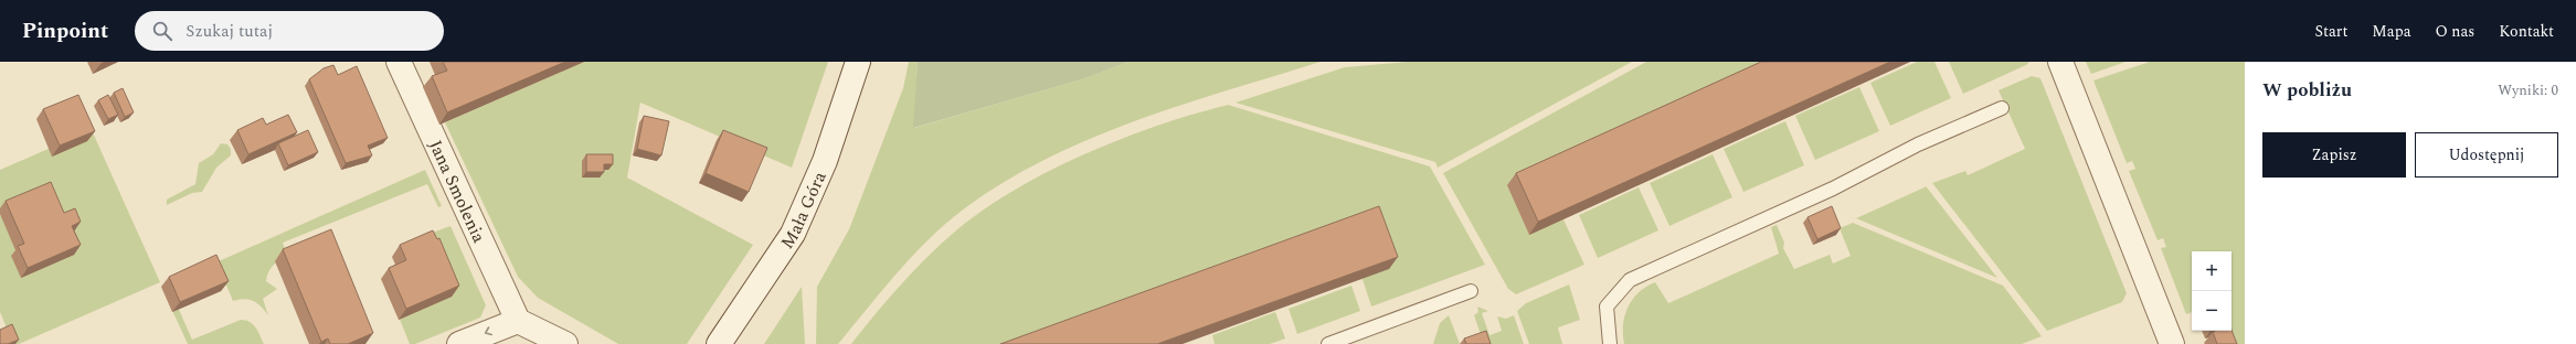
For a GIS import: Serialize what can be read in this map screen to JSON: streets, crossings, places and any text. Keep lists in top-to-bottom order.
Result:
{
  "streets": {
    "street": ["Jana Smolenia", "Mała Góra"]
  },
  "page": {
    "header": "Pinpoint",
    "search": "Szukaj tutaj",
    "nav": [
      "Start",
      "Mapa",
      "O nas",
      "Kontakt"
    ],
    "heading": ["W pobliżu", "Wyniki: 0"],
    "buttons": ["Zapisz", "Udostępnij"],
    "map_buttons": ["+", "−"]
  }
}
